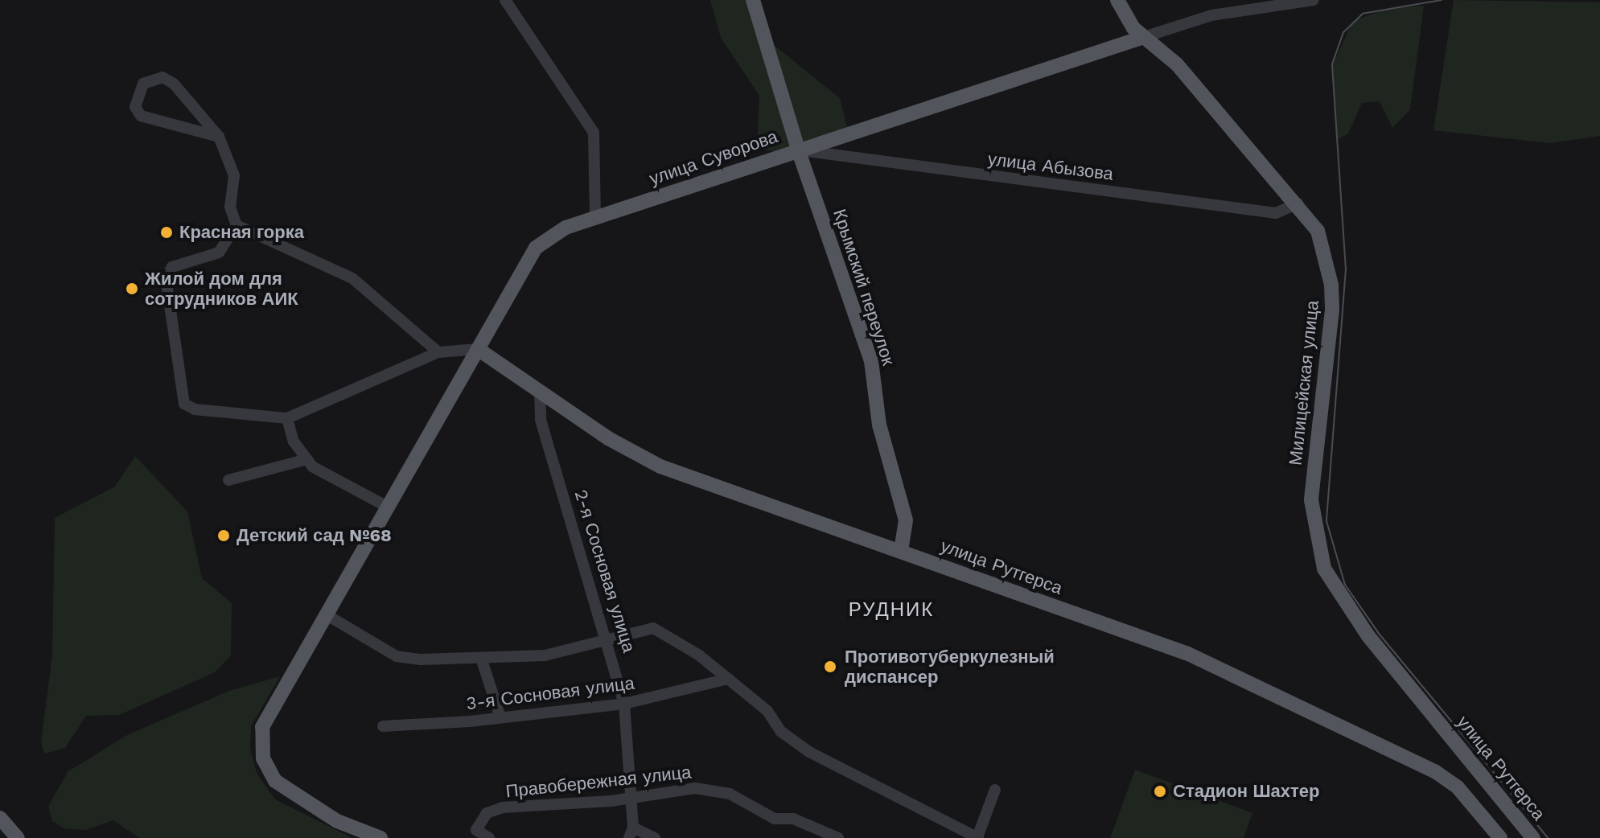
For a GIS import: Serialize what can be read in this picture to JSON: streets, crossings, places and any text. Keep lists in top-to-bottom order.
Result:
{
  "streets": {
    "main road": [
      "улица Суворова",
      "Крымский переулок",
      "Милицейская улица",
      "улица Рутгерса"
    ],
    "street": [
      "улица Абызова",
      "2-я Сосновая улица",
      "3-я Сосновая улица",
      "Правобережная улица"
    ]
  },
  "crossings": [
    ["улица Суворова", "улица Абызова"],
    ["улица Суворова", "Крымский переулок"],
    ["улица Суворова", "Милицейская улица"],
    ["улица Суворова", "улица Рутгерса"],
    ["улица Абызова", "Крымский переулок"],
    ["улица Абызова", "Милицейская улица"],
    ["Крымский переулок", "улица Рутгерса"],
    ["Милицейская улица", "улица Рутгерса"],
    ["улица Рутгерса", "2-я Сосновая улица"],
    ["2-я Сосновая улица", "3-я Сосновая улица"],
    ["2-я Сосновая улица", "Правобережная улица"]
  ],
  "districts": ["РУДНИК"],
  "places": [
    "Красная горка",
    "Жилой дом для сотрудников АИК",
    "Детский сад №68",
    "Противотуберкулезный диспансер",
    "Стадион Шахтер"
  ]
}
